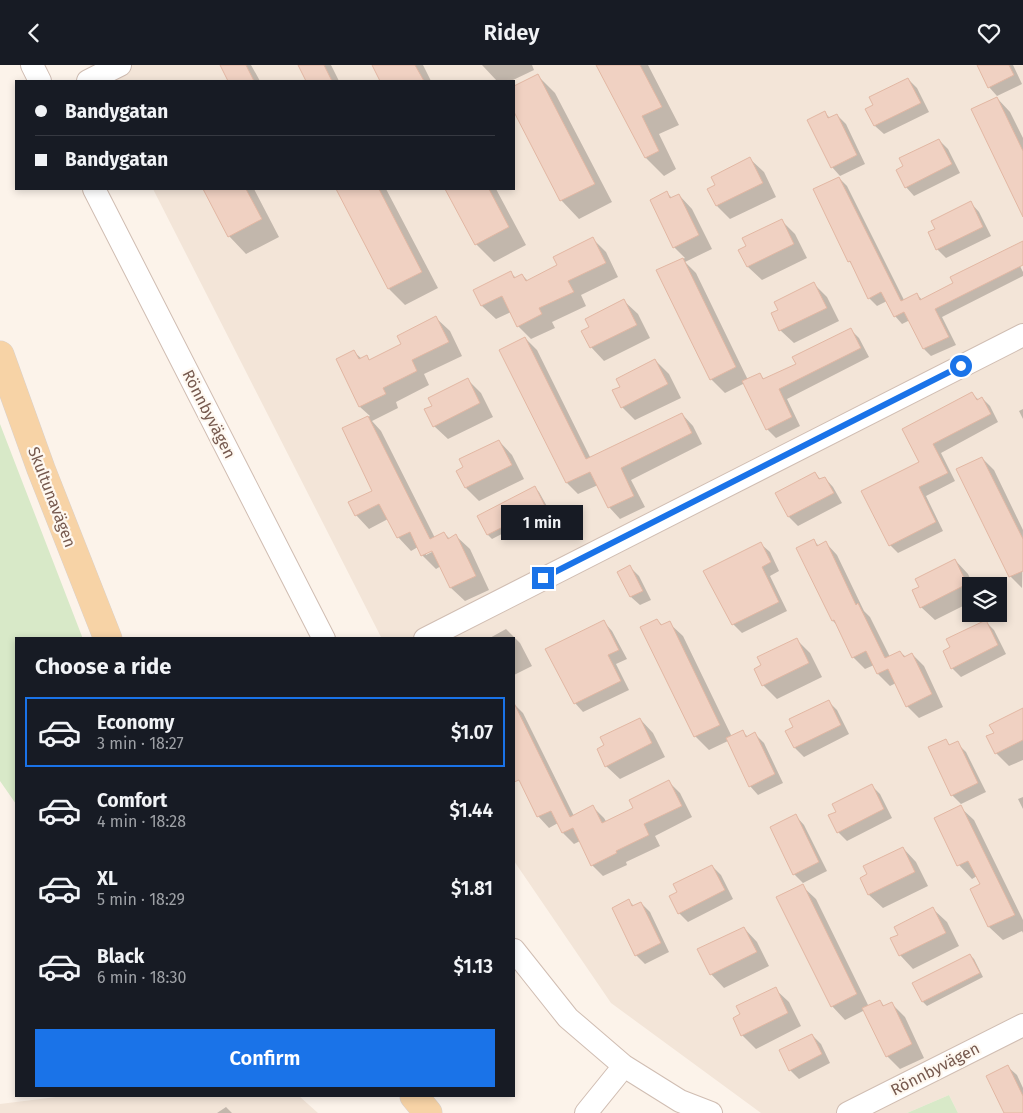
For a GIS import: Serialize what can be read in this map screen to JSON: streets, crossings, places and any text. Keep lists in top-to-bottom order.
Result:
{
  "streets": {
    "main road": ["Skultunavägen"],
    "street": ["Rönnbyvägen"]
  },
  "page": {
    "header": "Ridey",
    "banner": ["Bandygatan", "Bandygatan"],
    "bubble": "1 min",
    "heading": "Choose a ride",
    "list": [
      {
        "name": "Economy",
        "note": "3 min · 18:27",
        "value": "$1.07"
      },
      {
        "name": "Comfort",
        "note": "4 min · 18:28",
        "value": "$1.44"
      },
      {
        "name": "XL",
        "note": "5 min · 18:29",
        "value": "$1.81"
      },
      {
        "name": "Black",
        "note": "6 min · 18:30",
        "value": "$1.13"
      }
    ],
    "buttons": "Confirm"
  }
}
